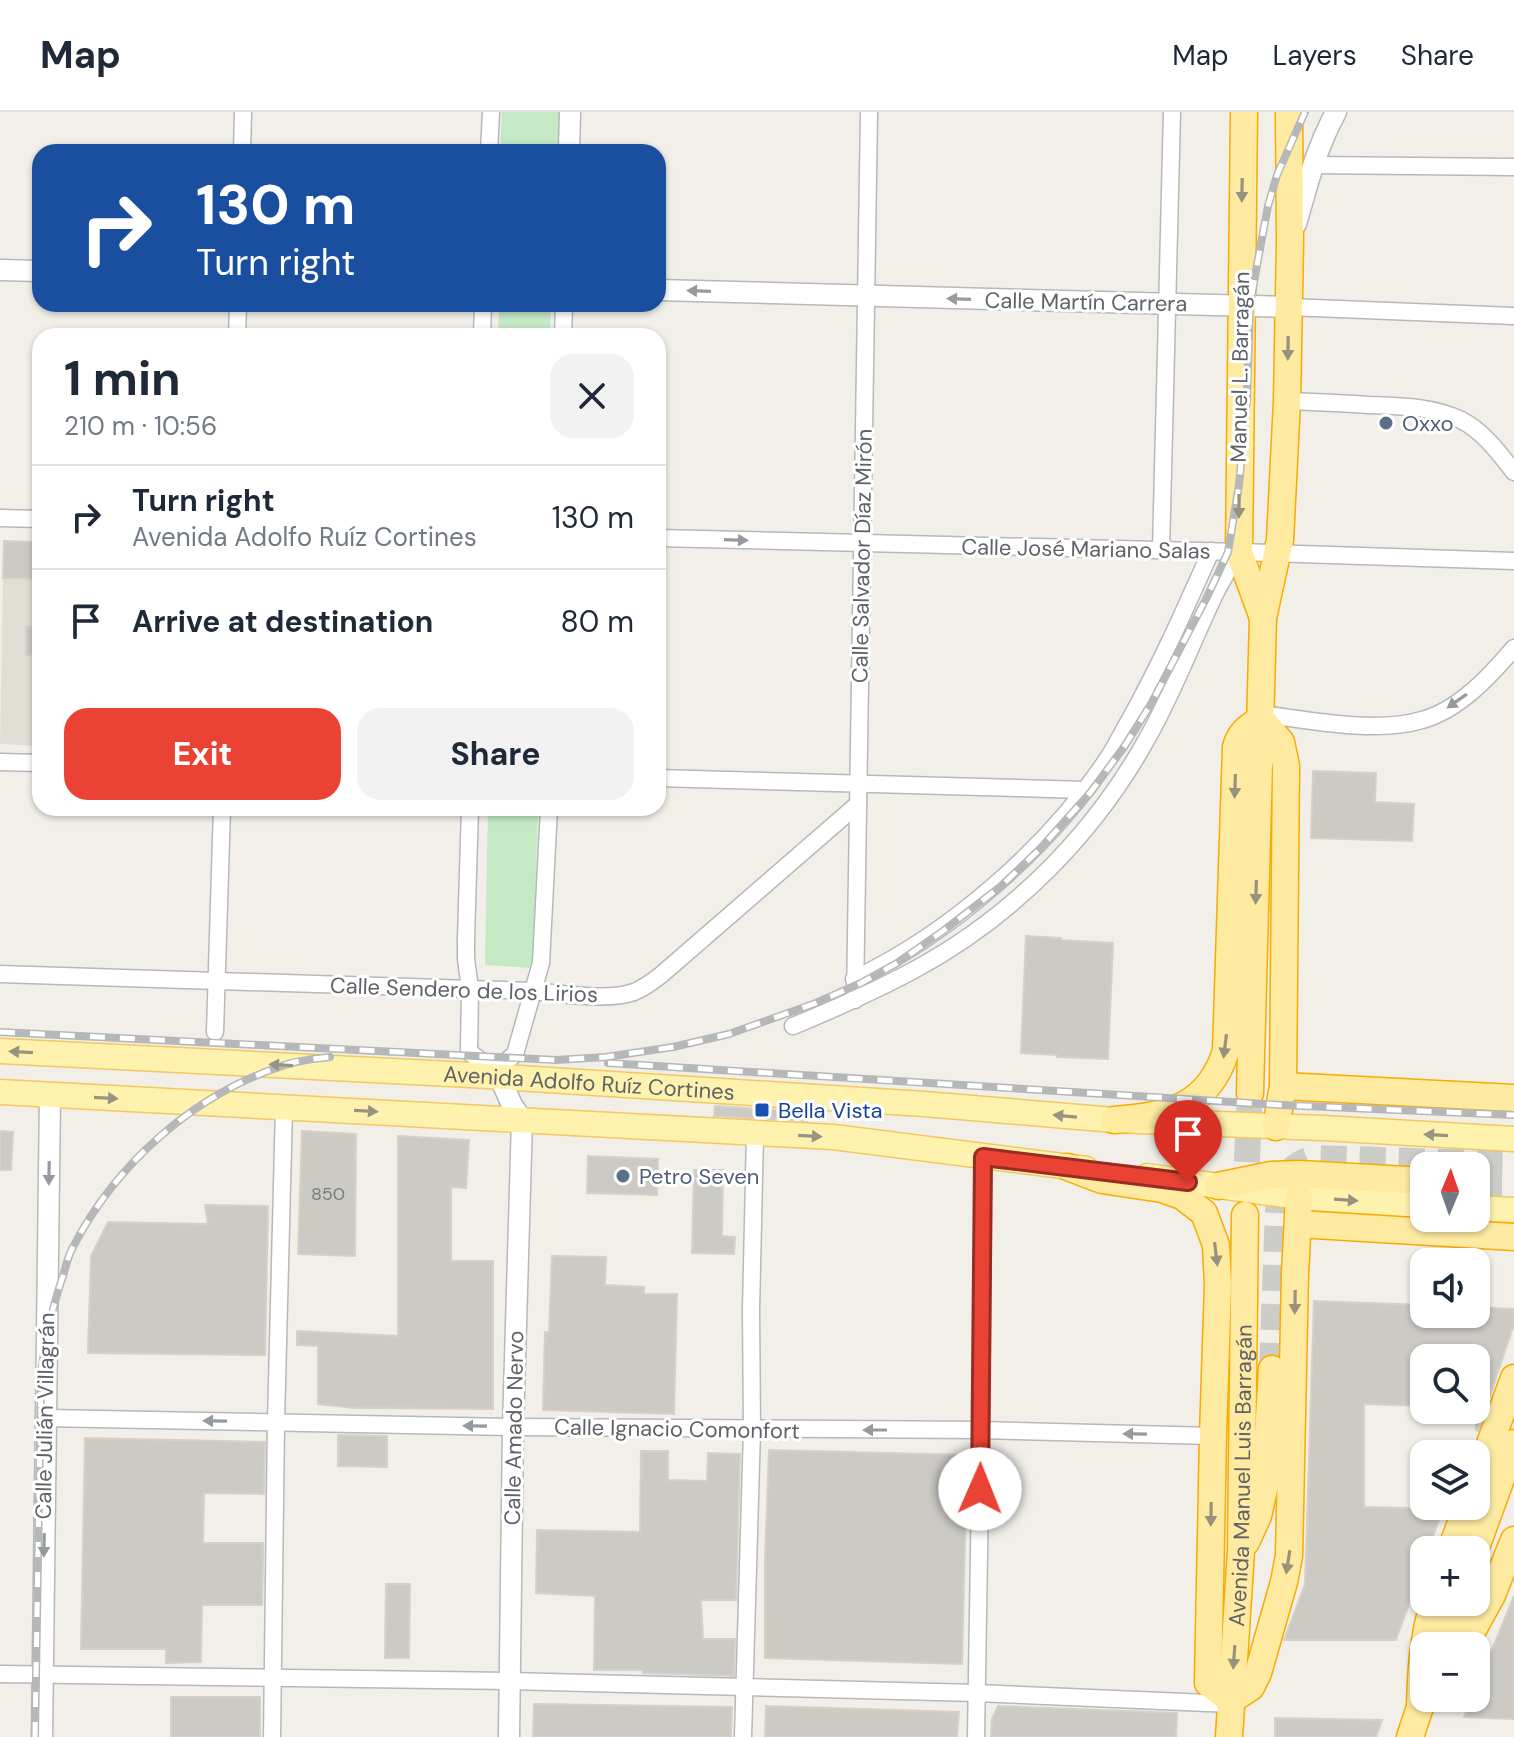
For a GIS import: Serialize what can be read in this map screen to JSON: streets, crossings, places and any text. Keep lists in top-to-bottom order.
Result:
{
  "streets": {
    "highway": ["Manuel L. Barragán", "Avenida Manuel Luis Barragán"],
    "main road": ["Avenida Adolfo Ruíz Cortines"],
    "street": [
      "Calle Martín Carrera",
      "Calle José Mariano Salas",
      "Calle Salvador Díaz Mirón",
      "Calle Sendero de los Lirios",
      "Calle Julián Villagrán",
      "Calle Amado Nervo",
      "Calle Ignacio Comonfort"
    ]
  },
  "crossings": [
    ["Calle Martín Carrera", "Manuel L. Barragán"],
    ["Calle Martín Carrera", "Calle Salvador Díaz Mirón"],
    ["Manuel L. Barragán", "Calle José Mariano Salas"],
    ["Calle José Mariano Salas", "Calle Salvador Díaz Mirón"],
    ["Calle Salvador Díaz Mirón", "Calle Sendero de los Lirios"],
    ["Avenida Adolfo Ruíz Cortines", "Calle Julián Villagrán"],
    ["Avenida Adolfo Ruíz Cortines", "Calle Amado Nervo"],
    ["Calle Julián Villagrán", "Calle Ignacio Comonfort"],
    ["Calle Amado Nervo", "Calle Ignacio Comonfort"]
  ],
  "one_way": ["Calle Martín Carrera", "Calle Julián Villagrán", "Calle Ignacio Comonfort"],
  "places": {
    "other": ["Oxxo", "Petro Seven"],
    "transit": ["Bella Vista"]
  },
  "house_numbers": ["850"],
  "north": "top",
  "page": {
    "header": "Map",
    "nav": ["Map", "Layers", "Share"],
    "turn": ["130 m", "Turn right"],
    "heading": ["1 min", "210 m · 10:56"],
    "list": [
      {
        "name": "Turn right",
        "note": "Avenida Adolfo Ruíz Cortines",
        "value": "130 m"
      },
      {
        "name": "Arrive at destination",
        "value": "80 m"
      }
    ],
    "buttons": ["Exit", "Share"],
    "map_buttons": ["+", "−"]
  }
}
